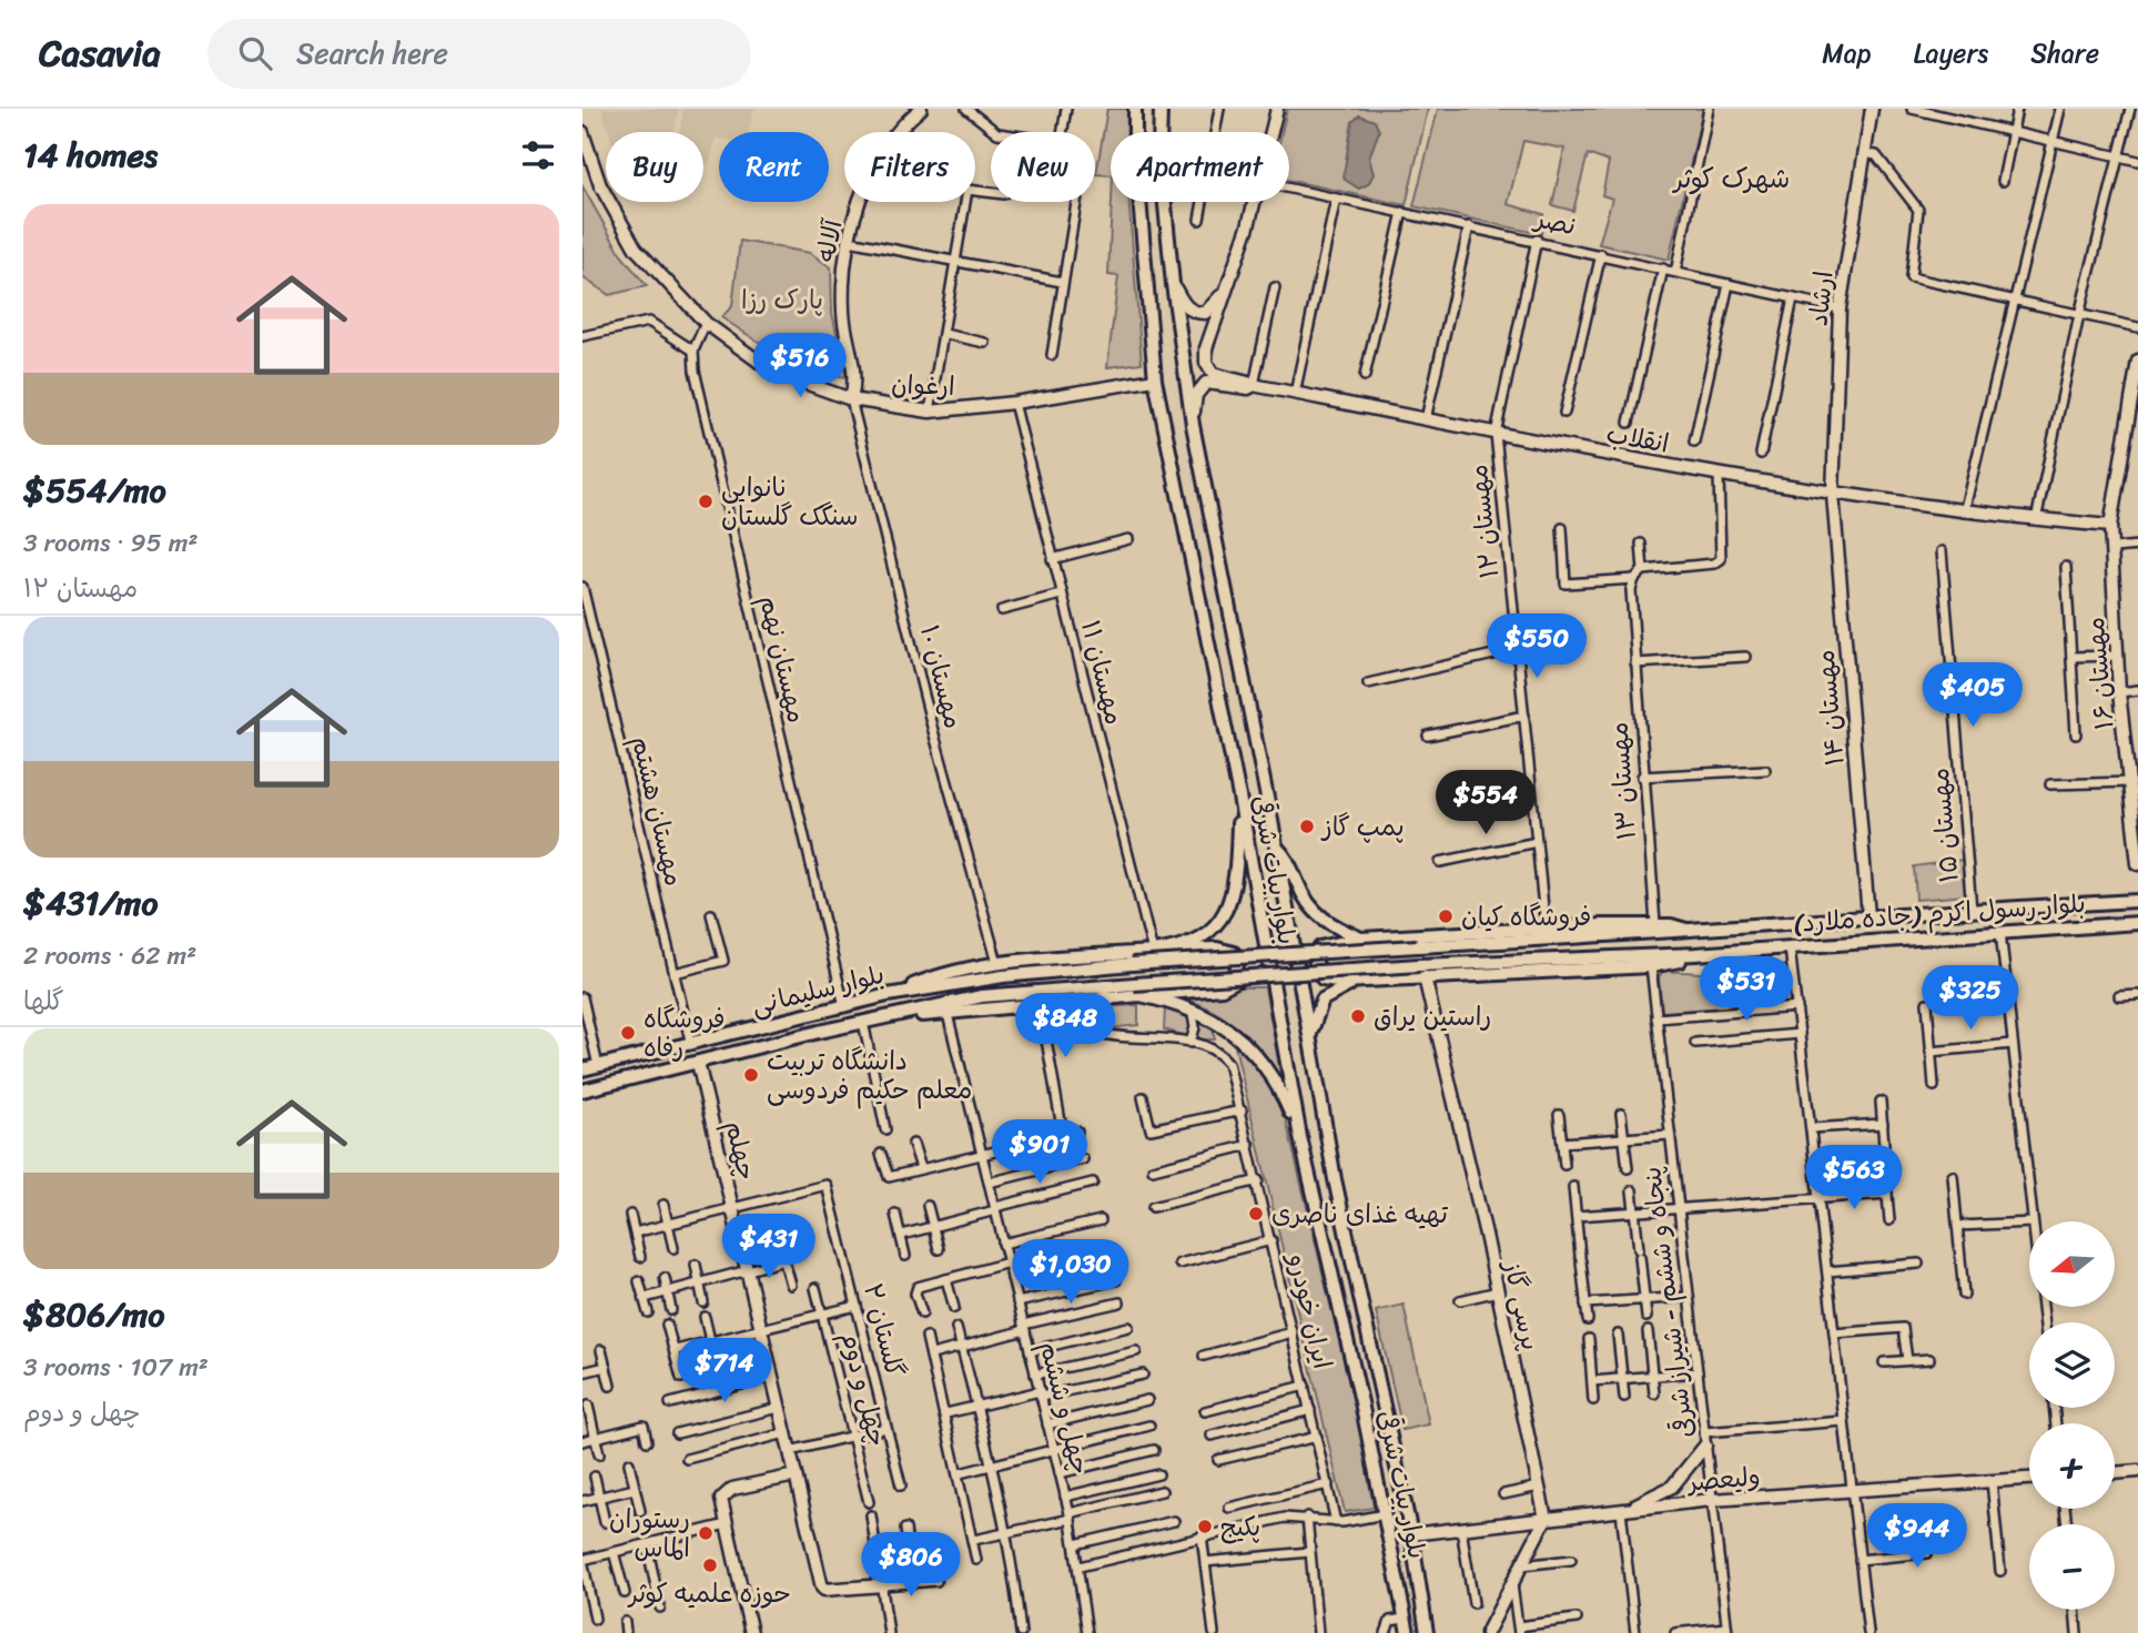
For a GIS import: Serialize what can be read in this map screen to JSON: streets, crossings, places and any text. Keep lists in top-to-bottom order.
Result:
{
  "streets": {
    "main road": ["بلوار بیات شرقی", "بلوار رسول اکرم (جاده ملارد)", "بلوار سلیمانی"],
    "street": [
      "نصر",
      "آلاله",
      "ارشاد",
      "ارغوان",
      "انقلاب",
      "مهستان ۱۲",
      "مهستان نهم",
      "مهستان ۱۱",
      "مهستان ۱۶",
      "مهستان ۱۰",
      "مهستان ۱۴",
      "مهستان ۱۳",
      "مهستان هشتم",
      "مهستان ۱۵",
      "چهلم",
      "پنجاه و ششم - شیراز شرقی",
      "پرسی گاز",
      "ایران خودرو",
      "گلستان ۲",
      "چهل و دوم",
      "چهل و ششم",
      "ولیعصر"
    ]
  },
  "crossings": [
    ["نصر", "ارشاد"],
    ["نصر", "مهستان ۱۲"],
    ["آلاله", "ارغوان"],
    ["آلاله", "مهستان ۱۰"],
    ["ارشاد", "انقلاب"],
    ["ارشاد", "مهستان ۱۴"],
    ["ارغوان", "مهستان ۱۱"],
    ["ارغوان", "مهستان ۱۰"],
    ["ارغوان", "بلوار بیات شرقی"],
    ["انقلاب", "مهستان ۱۲"],
    ["انقلاب", "مهستان ۱۶"],
    ["انقلاب", "مهستان ۱۴"],
    ["انقلاب", "بلوار بیات شرقی"],
    ["مهستان نهم", "بلوار سلیمانی"],
    ["مهستان هشتم", "بلوار سلیمانی"],
    ["بلوار بیات شرقی", "ولیعصر"],
    ["بلوار سلیمانی", "چهلم"],
    ["چهلم", "گلستان ۲"],
    ["پنجاه و ششم - شیراز شرقی", "ولیعصر"],
    ["پرسی گاز", "ولیعصر"]
  ],
  "districts": ["شهرک کوثر"],
  "parks": ["پارک رزا"],
  "places": [
    "نانوایی سنگک گلستان",
    "پمپ گاز",
    "فروشگاه کیان",
    "راستین یراق",
    "فروشگاه رفاه",
    "دانشگاه تربیت معلم حکیم فردوسی",
    "تهیه غذای ناصری",
    "پکیج",
    "رستوران الماس",
    "حوزه علمیه کوثر"
  ],
  "north": "left",
  "page": {
    "header": "Casavia",
    "search": "Search here",
    "nav": ["Map", "Layers", "Share"],
    "heading": "14 homes",
    "chip": [
      "Buy",
      "Rent",
      "Filters",
      "New",
      "Apartment"
    ],
    "list": [
      {
        "name": "$554/mo",
        "note": "3 rooms · 95 m² · مهستان ۱۲"
      },
      {
        "name": "$431/mo",
        "note": "2 rooms · 62 m² · گلها"
      },
      {
        "name": "$806/mo",
        "note": "3 rooms · 107 m² · چهل و دوم"
      }
    ],
    "price": [
      "$516",
      "$550",
      "$405",
      "$554",
      "$531",
      "$325",
      "$848",
      "$901",
      "$563",
      "$431",
      "$1,030",
      "$714",
      "$944",
      "$806"
    ],
    "map_buttons": ["+", "−"]
  }
}
